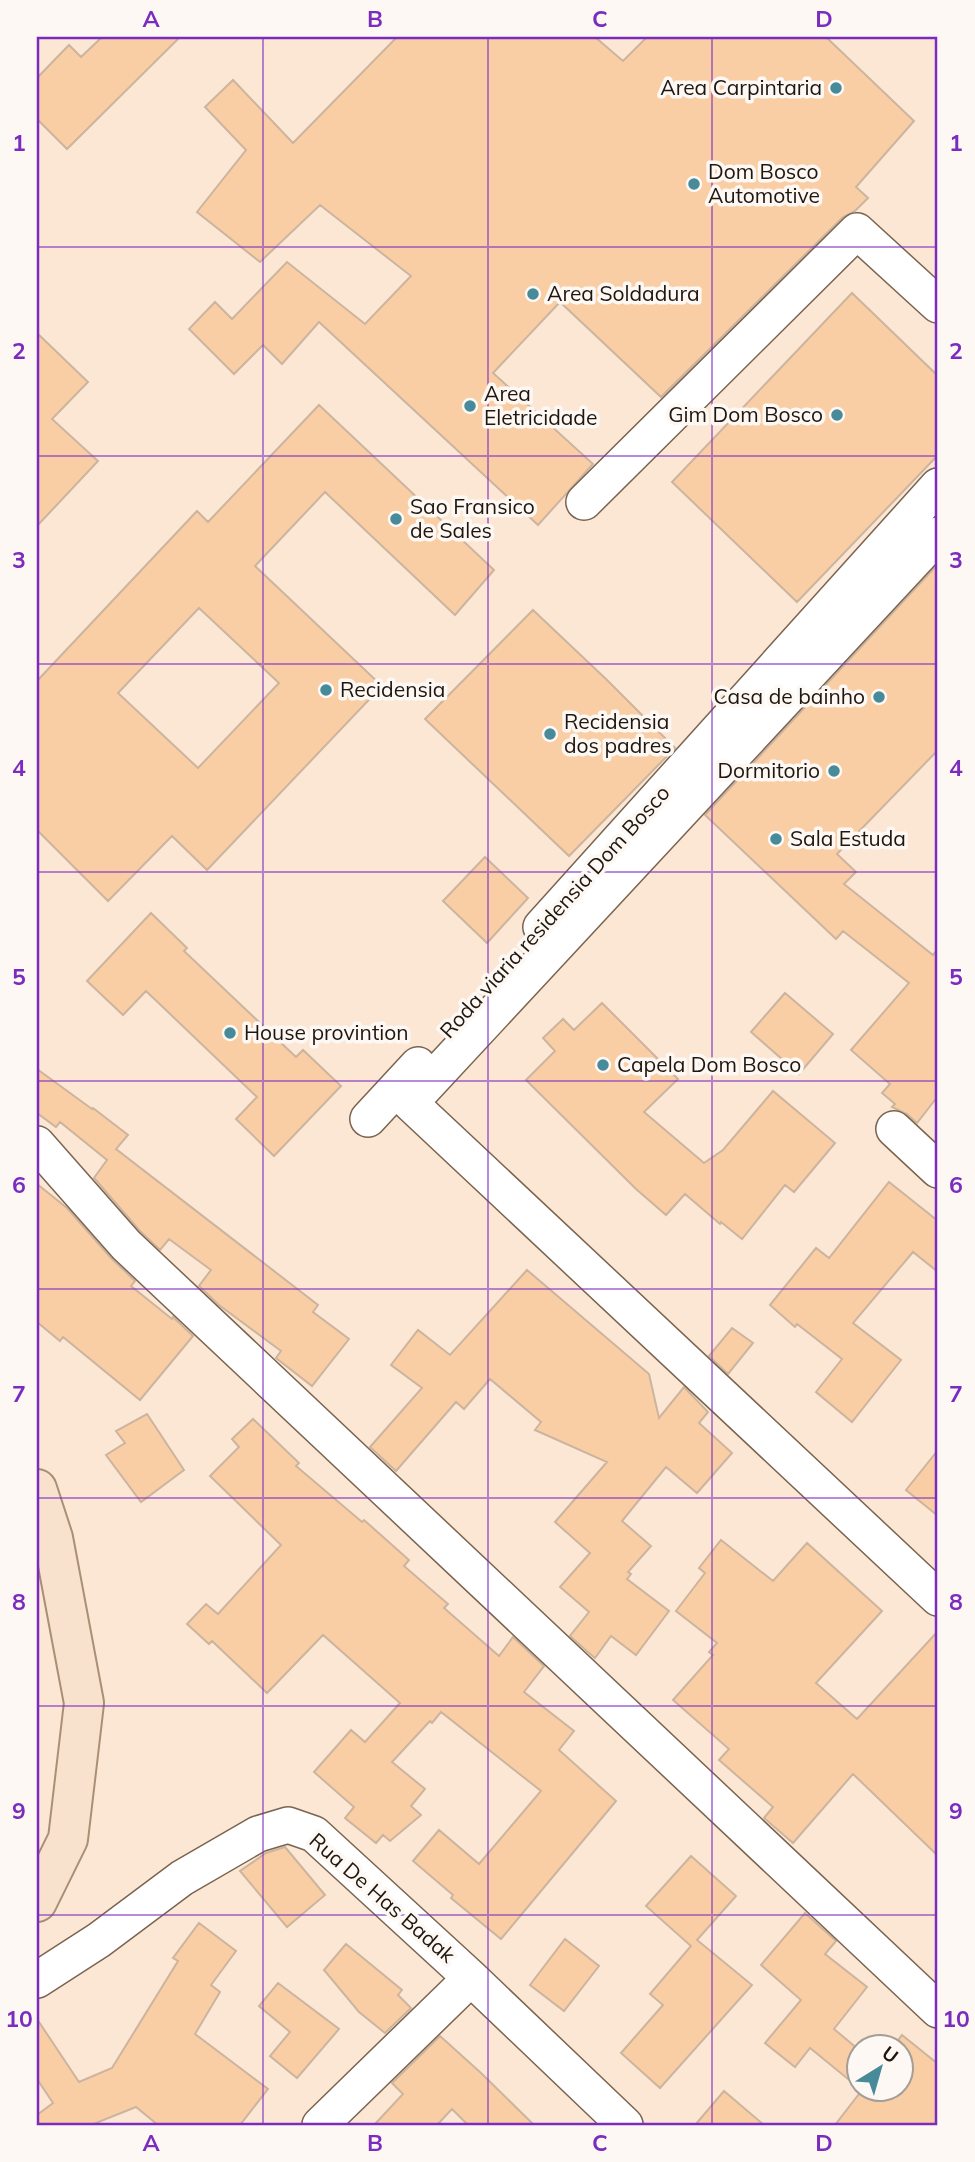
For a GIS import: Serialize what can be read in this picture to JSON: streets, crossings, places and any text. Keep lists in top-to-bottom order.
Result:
{
  "streets": {
    "street": ["Roda viaria residensia Dom Bosco", "Rua De Has Badak"]
  },
  "places": [
    "Area Carpintaria",
    "Dom Bosco Automotive",
    "Area Soldadura",
    "Area Eletricidade",
    "Gim Dom Bosco",
    "Sao Fransico de Sales",
    "Recidensia",
    "Casa de bainho",
    "Recidensia dos padres",
    "Dormitorio",
    "Sala Estuda",
    "House provintion",
    "Capela Dom Bosco"
  ],
  "north": "top right",
  "grid": {
    "columns": [
      "A",
      "B",
      "C",
      "D"
    ],
    "rows": [
      "1",
      "2",
      "3",
      "4",
      "5",
      "6",
      "7",
      "8",
      "9",
      "10"
    ]
  }
}
